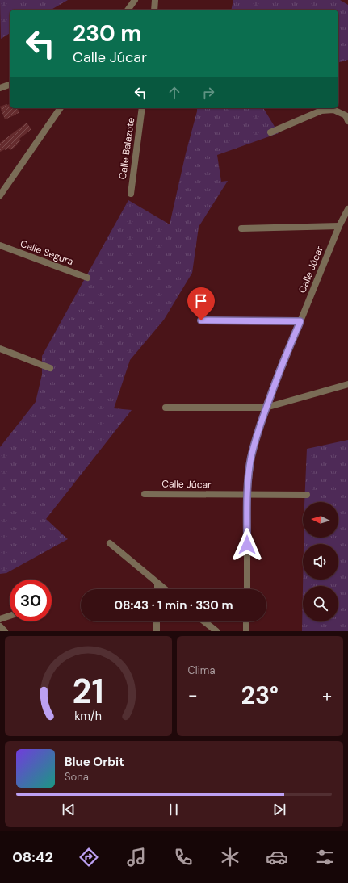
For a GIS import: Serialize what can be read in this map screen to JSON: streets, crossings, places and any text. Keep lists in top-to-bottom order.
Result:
{
  "streets": {
    "street": ["Calle Balazote", "Calle Segura", "Calle Júcar"]
  },
  "north": "left",
  "page": {
    "turn": ["230 m", "Calle Júcar"],
    "limit": "30",
    "trip": "08:43 · 1 min · 330 m",
    "tile": "Clima",
    "heat": ["−", "23°", "+"],
    "song": ["Blue Orbit", "Sona"],
    "tabs": "08:42",
    "gauge": ["21", "km/h"]
  }
}
